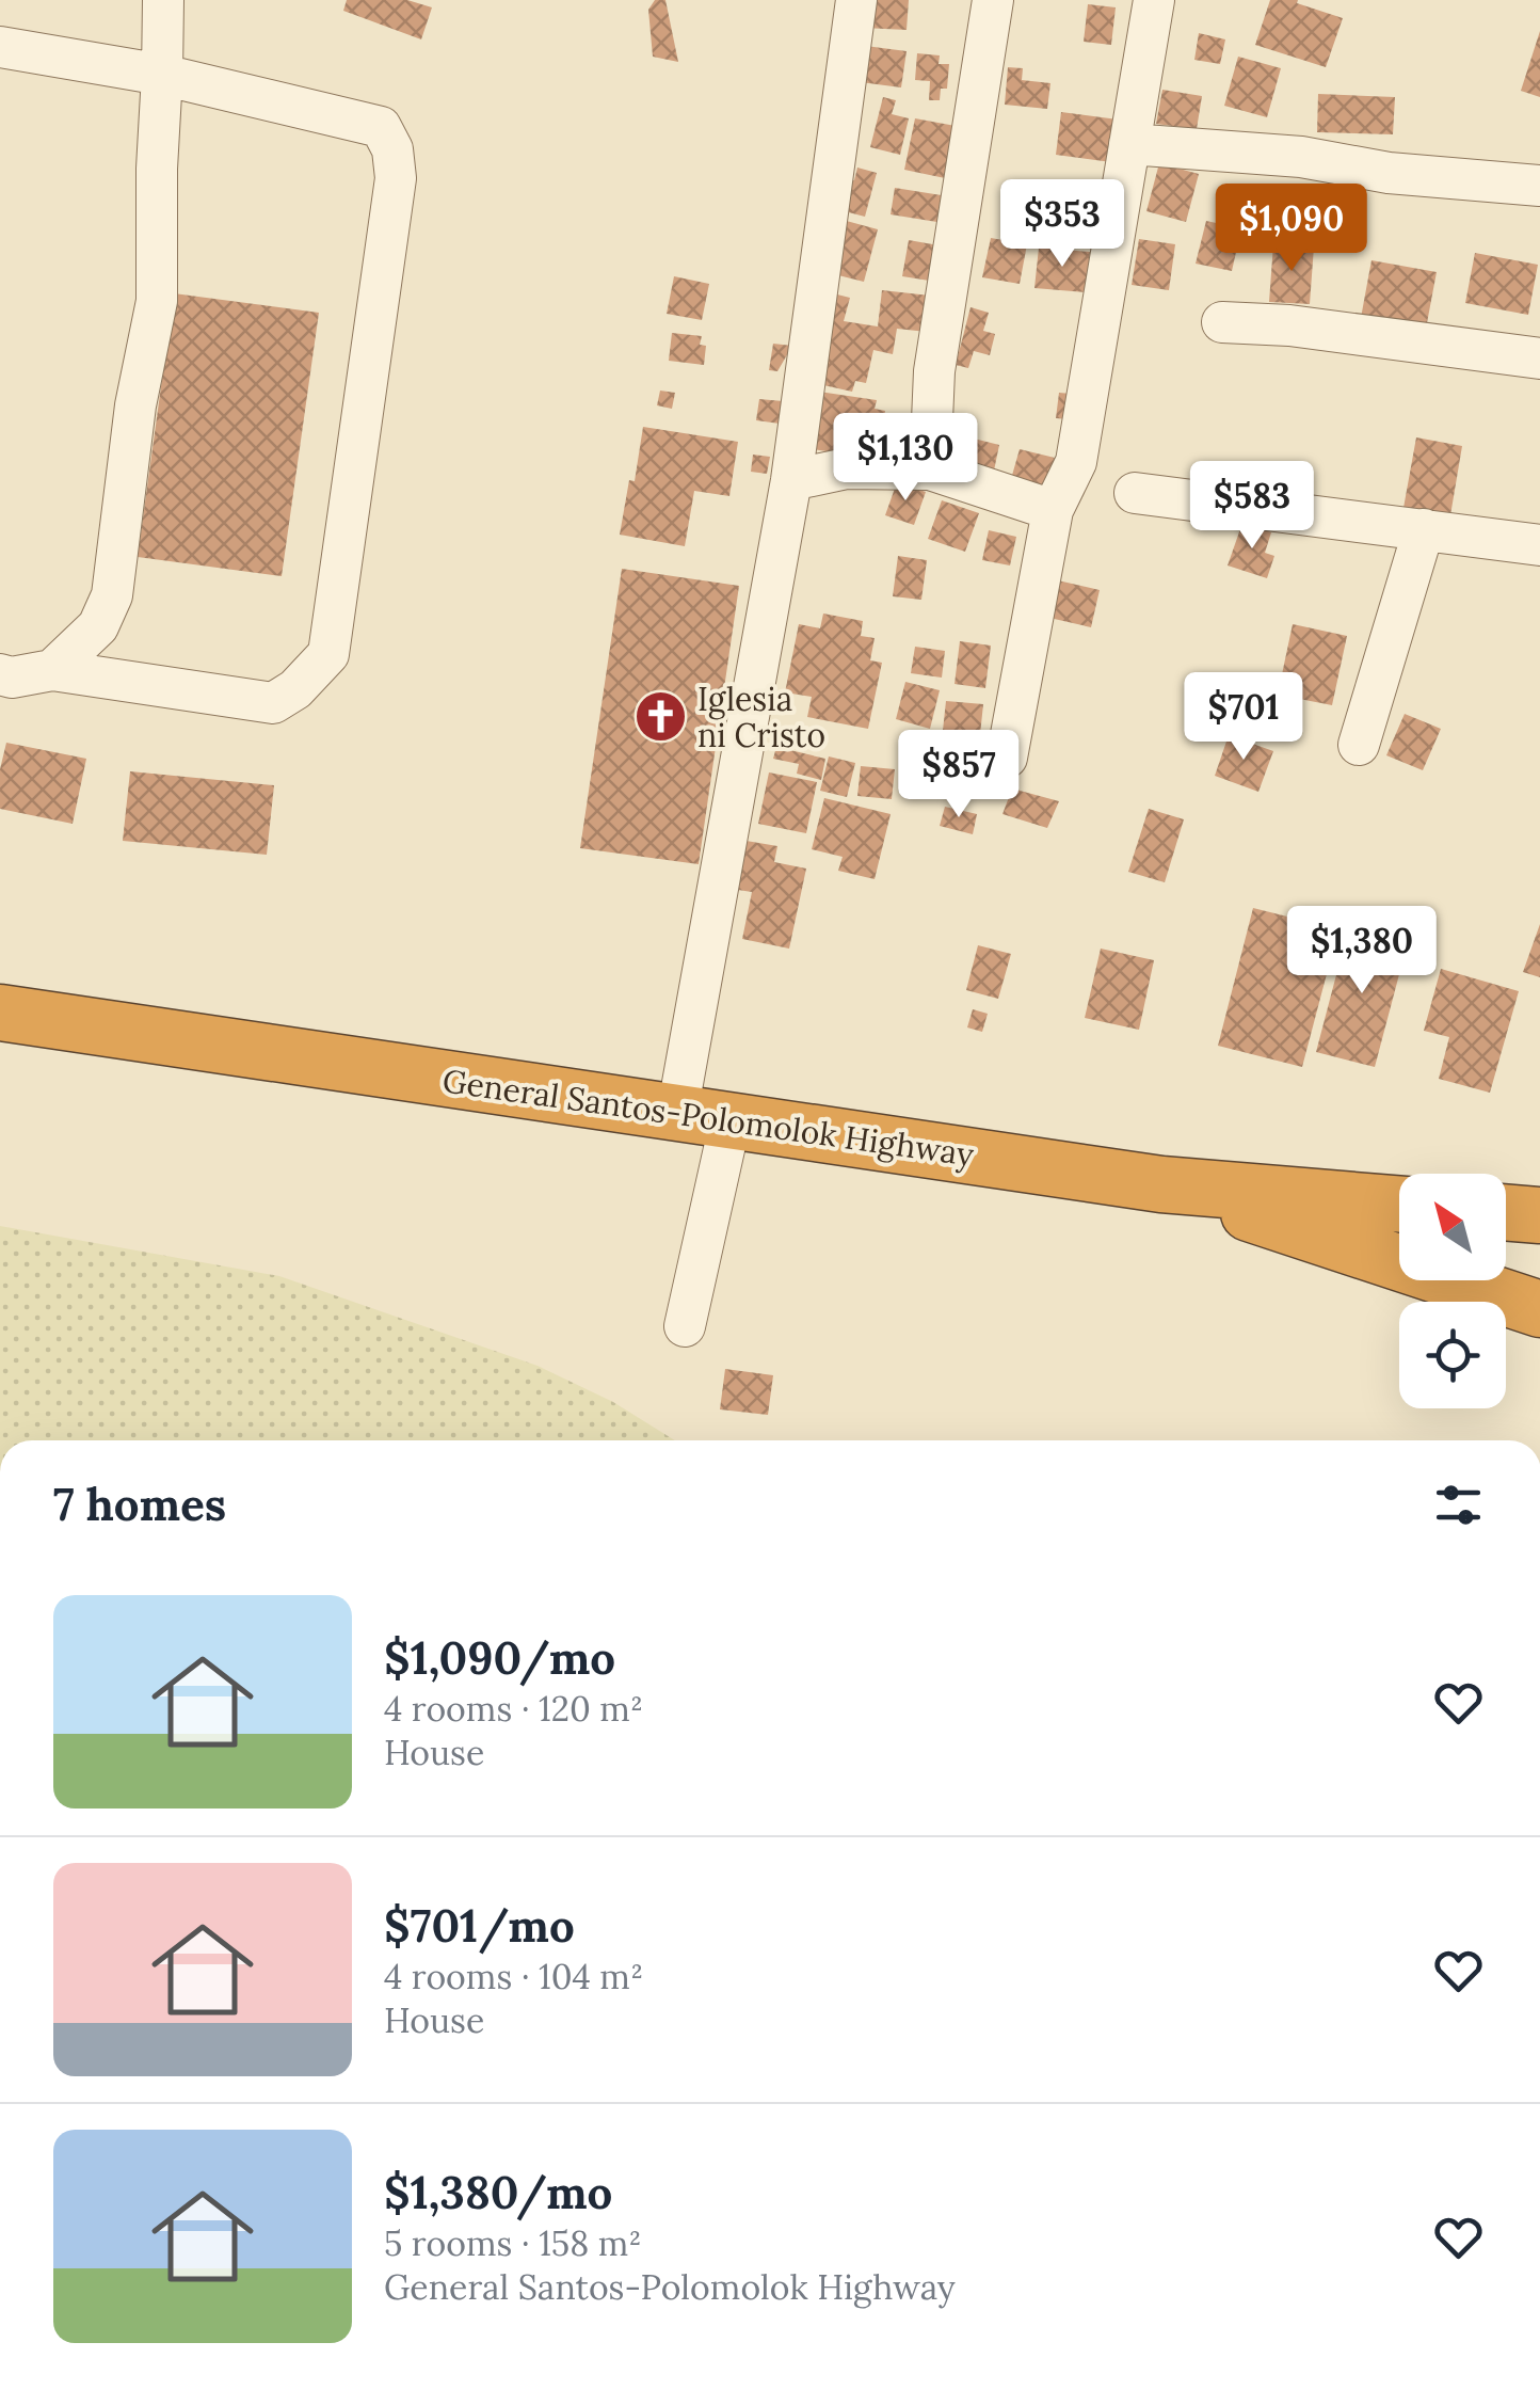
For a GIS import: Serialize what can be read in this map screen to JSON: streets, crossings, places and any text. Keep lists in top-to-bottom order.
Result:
{
  "streets": {
    "highway": ["General Santos-Polomolok Highway"]
  },
  "places": {
    "church": ["Iglesia ni Cristo"]
  },
  "north": "top left",
  "page": {
    "price": [
      "$353",
      "$1,090",
      "$1,130",
      "$583",
      "$701",
      "$857",
      "$1,380"
    ],
    "heading": "7 homes",
    "list": [
      {
        "name": "$1,090/mo",
        "note": "4 rooms · 120 m² · House"
      },
      {
        "name": "$701/mo",
        "note": "4 rooms · 104 m² · House"
      },
      {
        "name": "$1,380/mo",
        "note": "5 rooms · 158 m² · General Santos-Polomolok Highway"
      }
    ]
  }
}
